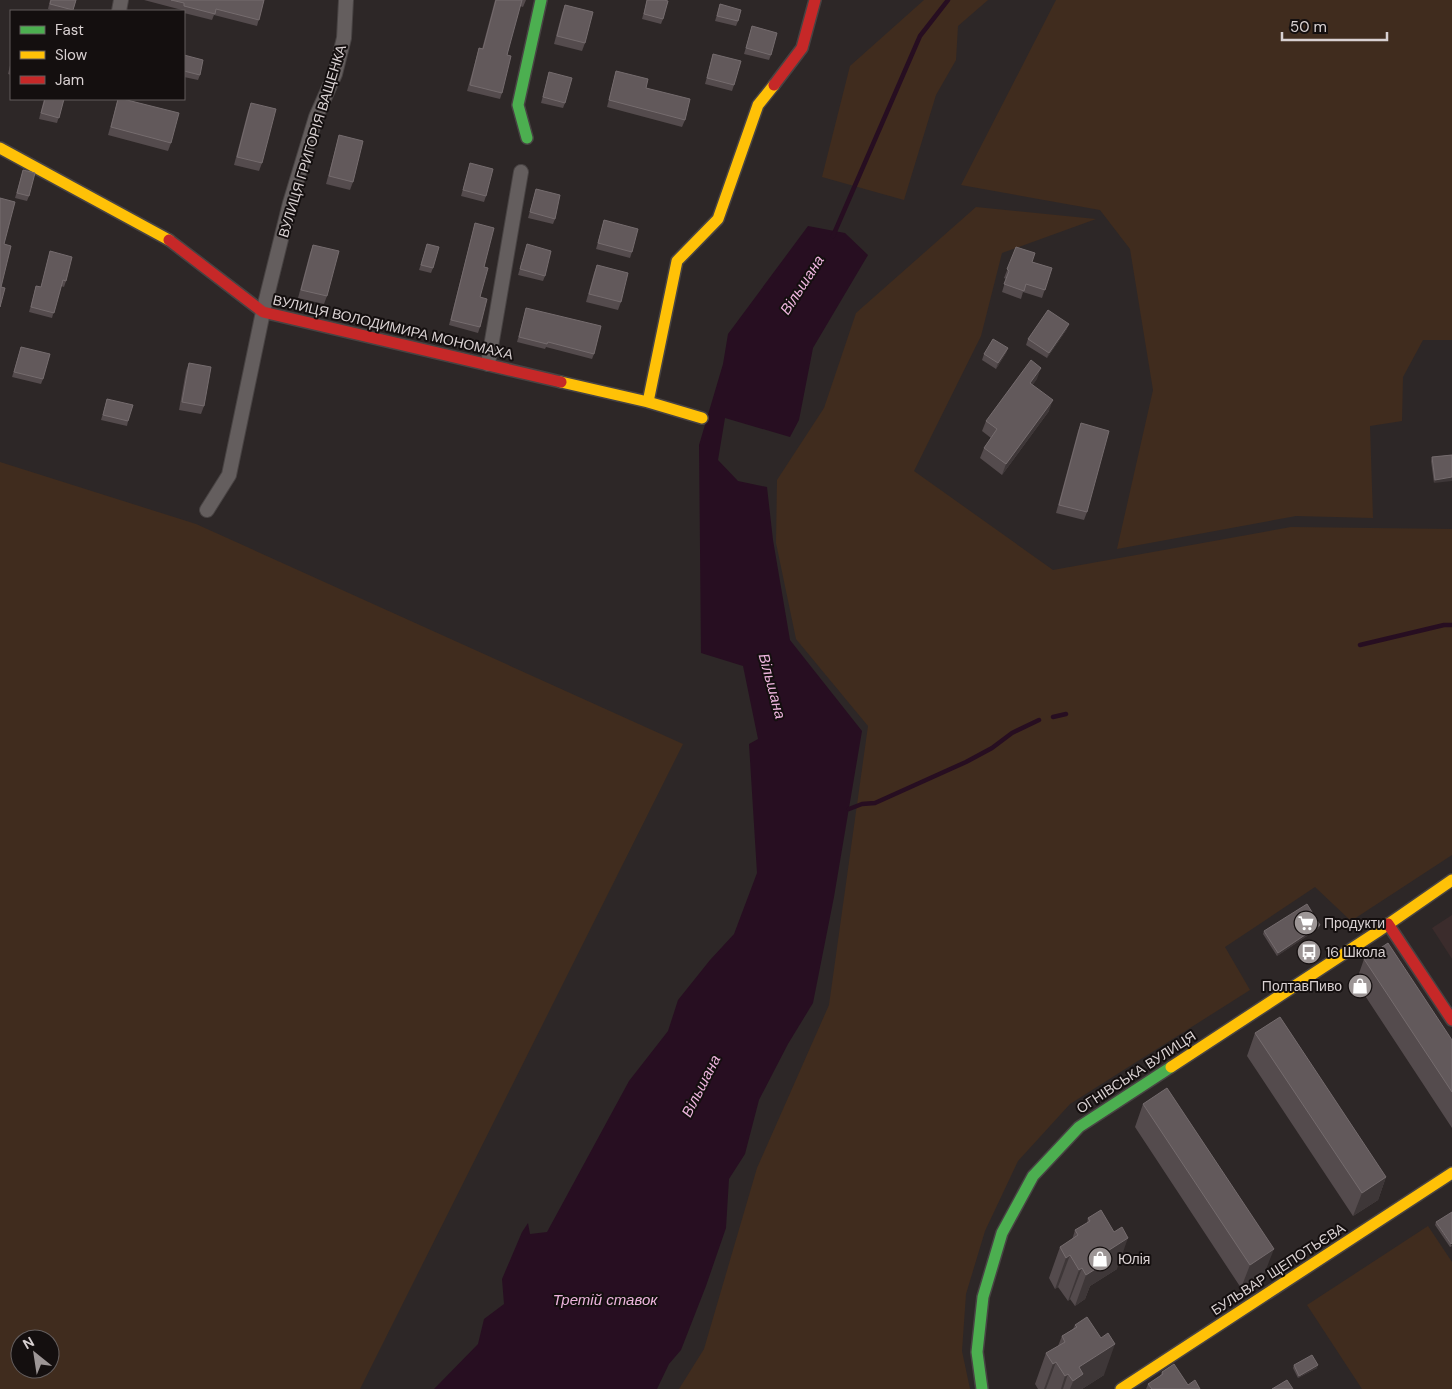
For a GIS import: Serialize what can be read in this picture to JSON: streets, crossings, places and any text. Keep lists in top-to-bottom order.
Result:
{
  "streets": {
    "street": [
      "ВУЛИЦЯ ГРИГОРІЯ ВАЩЕНКА",
      "ВУЛИЦЯ ВОЛОДИМИРА МОНОМАХА",
      "ОГНІВСЬКА ВУЛИЦЯ",
      "БУЛЬВАР ЩЕПОТЬЄВА"
    ]
  },
  "crossings": [
    ["ВУЛИЦЯ ГРИГОРІЯ ВАЩЕНКА", "ВУЛИЦЯ ВОЛОДИМИРА МОНОМАХА"]
  ],
  "water": ["Вільшана", "Третій ставок"],
  "places": {
    "supermarket": ["Продукти"],
    "bus stop": ["16 Школа"],
    "shop": ["ПолтавПиво", "Юлія"]
  },
  "legend": ["Fast", "Slow", "Jam"],
  "scale_bar": "50 m",
  "north": "top left"
}
